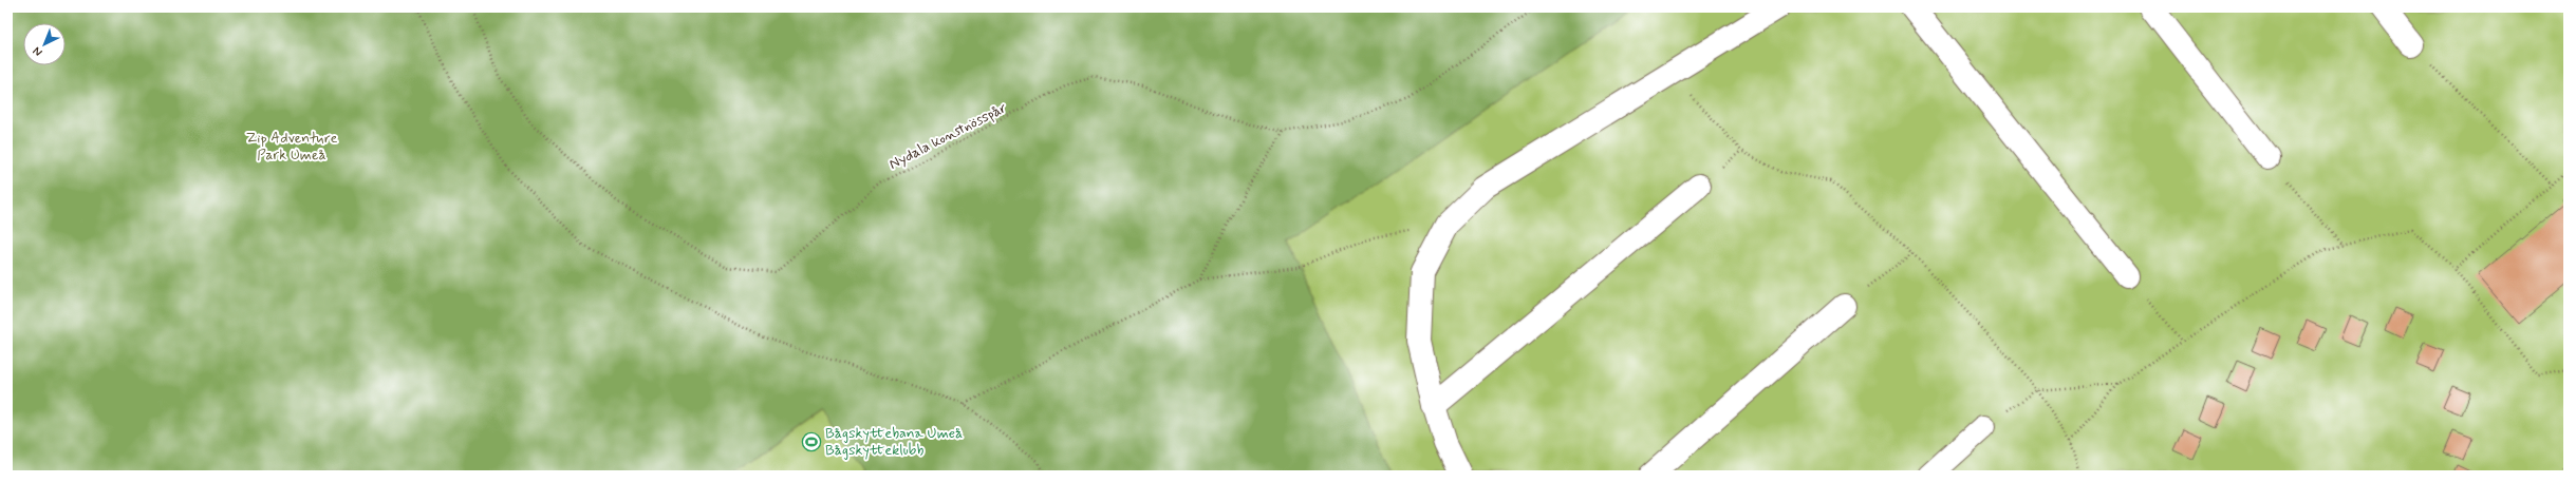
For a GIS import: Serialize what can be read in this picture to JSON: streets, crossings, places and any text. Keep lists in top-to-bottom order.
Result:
{
  "streets": {
    "path": ["Nydala konstnösspår"]
  },
  "parks": ["Zip Adventure Park Umeå"],
  "places": {
    "sports": ["Bågskyttebana Umeå Bågskytteklubb"]
  },
  "north": "bottom left"
}
